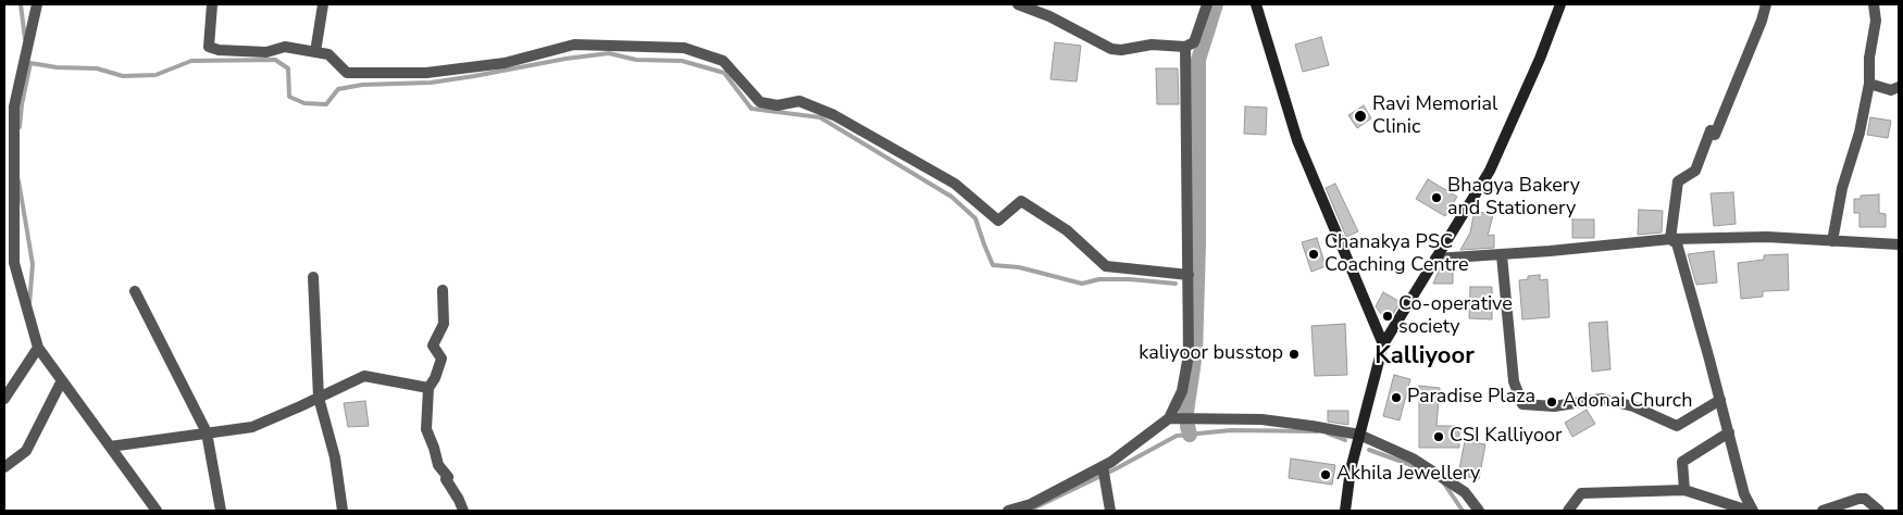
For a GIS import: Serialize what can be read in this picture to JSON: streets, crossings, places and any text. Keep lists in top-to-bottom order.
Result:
{
  "districts": ["Kalliyoor"],
  "places": [
    "Ravi Memorial Clinic",
    "Bhagya Bakery and Stationery",
    "Chanakya PSC Coaching Centre",
    "Co-operative society",
    "kaliyoor busstop",
    "Paradise Plaza",
    "Adonai Church",
    "CSI Kalliyoor",
    "Akhila Jewellery"
  ]
}
